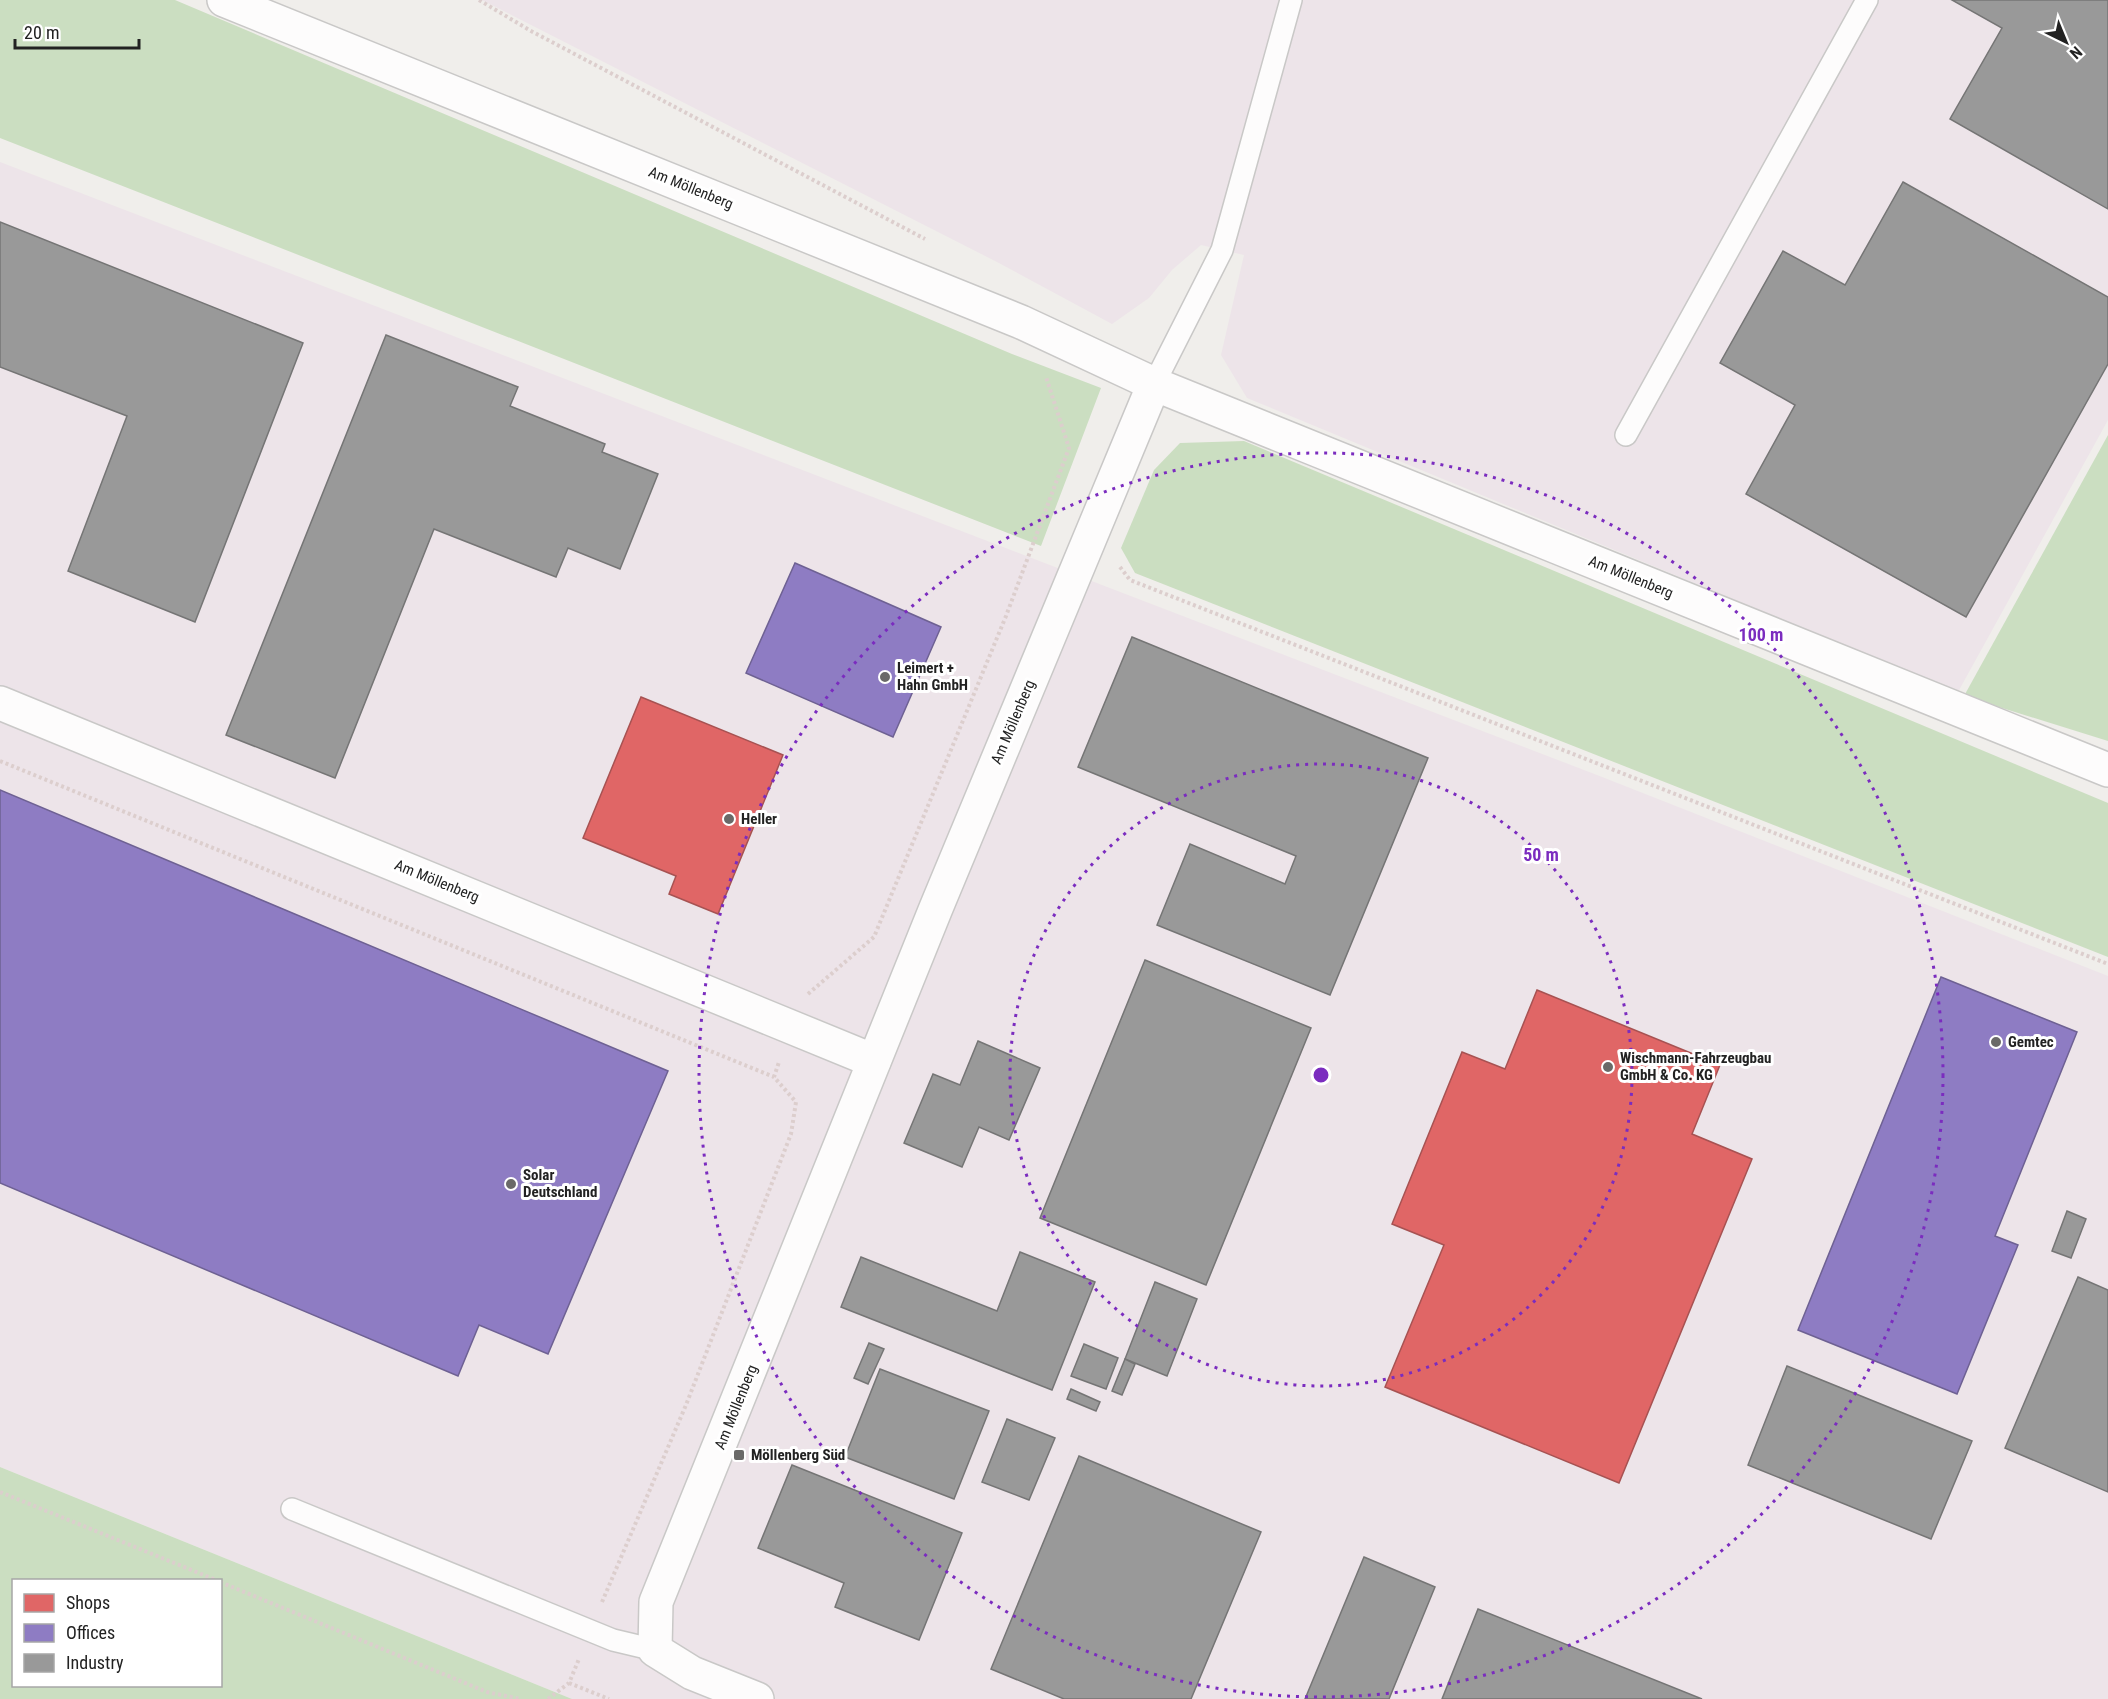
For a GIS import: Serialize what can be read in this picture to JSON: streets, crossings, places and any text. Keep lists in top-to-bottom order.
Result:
{
  "streets": {
    "street": ["Am Möllenberg"]
  },
  "places": {
    "other": [
      "Leimert + Hahn GmbH",
      "Heller",
      "Gemtec",
      "Wischmann-Fahrzeugbau GmbH & Co. KG",
      "Solar Deutschland"
    ],
    "transit": ["Möllenberg Süd"]
  },
  "legend": ["Shops", "Offices", "Industry"],
  "scale_bar": "20 m",
  "north": "bottom right",
  "rings": ["100 m", "50 m"]
}
